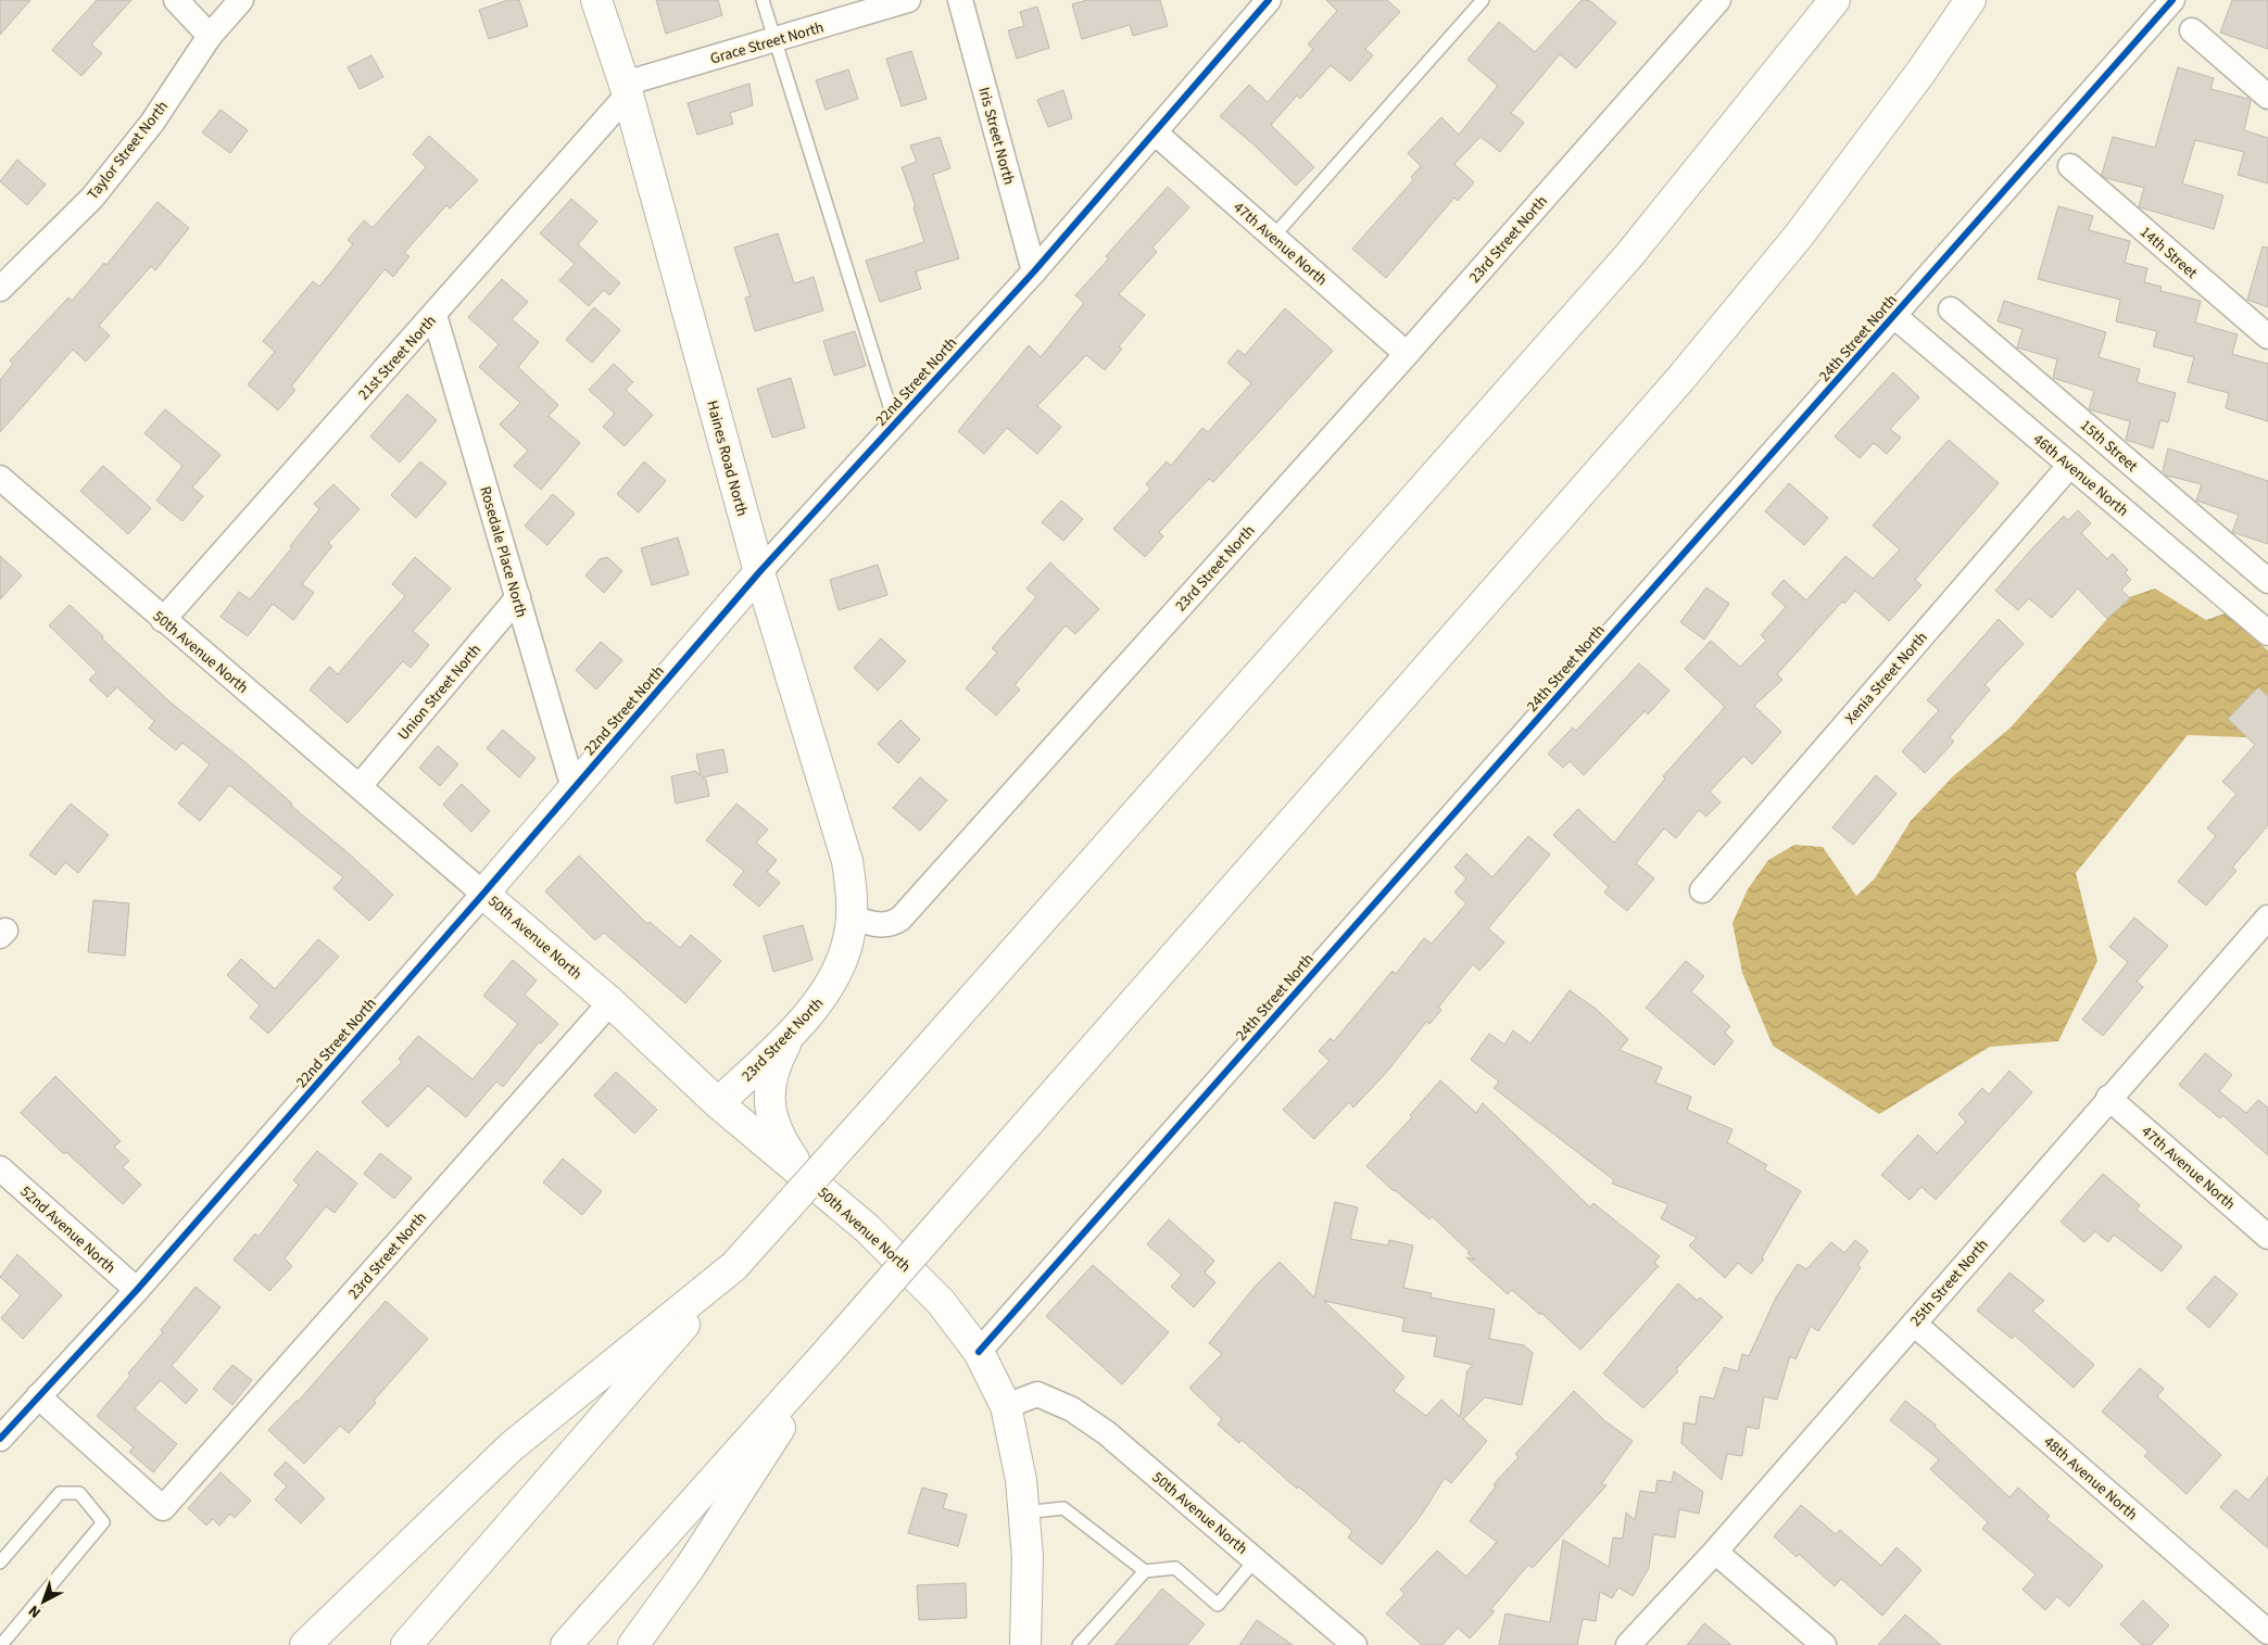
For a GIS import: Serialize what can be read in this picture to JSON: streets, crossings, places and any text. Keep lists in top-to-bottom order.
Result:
{
  "streets": {
    "main road": [
      "23rd Street North",
      "22nd Street North",
      "Haines Road North",
      "50th Avenue North"
    ],
    "street": [
      "Grace Street North",
      "Iris Street North",
      "Taylor Street North",
      "47th Avenue North",
      "14th Street",
      "24th Street North",
      "21st Street North",
      "15th Street",
      "46th Avenue North",
      "Rosedale Place North",
      "Xenia Street North",
      "Union Street North",
      "52nd Avenue North",
      "25th Street North",
      "48th Avenue North"
    ]
  },
  "crossings": [
    ["Grace Street North", "21st Street North"],
    ["Grace Street North", "Haines Road North"],
    ["Iris Street North", "22nd Street North"],
    ["23rd Street North", "47th Avenue North"],
    ["23rd Street North", "22nd Street North"],
    ["23rd Street North", "Haines Road North"],
    ["23rd Street North", "50th Avenue North"],
    ["47th Avenue North", "22nd Street North"],
    ["47th Avenue North", "25th Street North"],
    ["24th Street North", "46th Avenue North"],
    ["24th Street North", "50th Avenue North"],
    ["21st Street North", "Haines Road North"],
    ["21st Street North", "Rosedale Place North"],
    ["21st Street North", "50th Avenue North"],
    ["22nd Street North", "Haines Road North"],
    ["22nd Street North", "Rosedale Place North"],
    ["22nd Street North", "50th Avenue North"],
    ["22nd Street North", "52nd Avenue North"],
    ["46th Avenue North", "Xenia Street North"],
    ["Rosedale Place North", "Union Street North"],
    ["50th Avenue North", "Union Street North"],
    ["25th Street North", "48th Avenue North"]
  ],
  "north": "bottom left"
}
